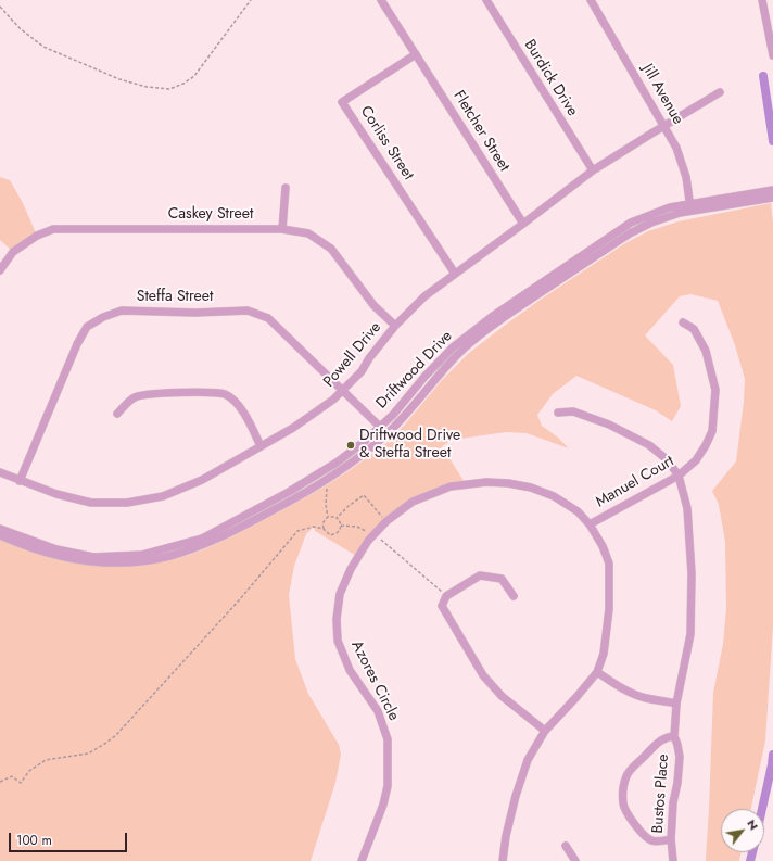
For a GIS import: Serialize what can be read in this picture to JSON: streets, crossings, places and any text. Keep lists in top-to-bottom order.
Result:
{
  "streets": {
    "street": [
      "Burdick Drive",
      "Jill Avenue",
      "Fletcher Street",
      "Corliss Street",
      "Caskey Street",
      "Steffa Street",
      "Powell Drive",
      "Driftwood Drive",
      "Manuel Court",
      "Azores Circle",
      "Bustos Place"
    ]
  },
  "crossings": [
    ["Burdick Drive", "Powell Drive"],
    ["Jill Avenue", "Powell Drive"],
    ["Jill Avenue", "Driftwood Drive"],
    ["Fletcher Street", "Corliss Street"],
    ["Fletcher Street", "Powell Drive"],
    ["Corliss Street", "Powell Drive"],
    ["Caskey Street", "Powell Drive"],
    ["Steffa Street", "Powell Drive"],
    ["Steffa Street", "Driftwood Drive"],
    ["Manuel Court", "Azores Circle"],
    ["Manuel Court", "Bustos Place"]
  ],
  "places": ["Driftwood Drive & Steffa Street"],
  "scale_bar": "100 m",
  "north": "top right"
}
